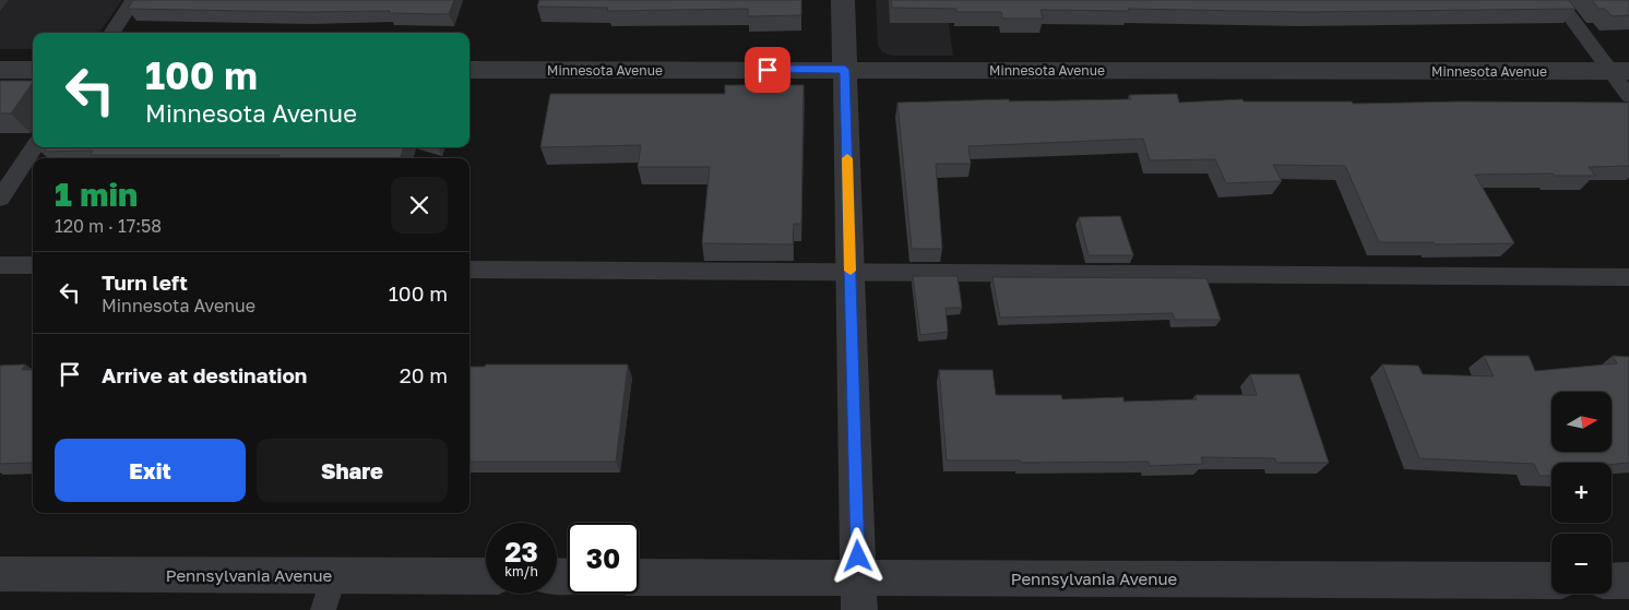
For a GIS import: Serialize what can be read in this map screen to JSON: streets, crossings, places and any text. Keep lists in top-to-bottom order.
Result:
{
  "streets": {
    "street": ["Minnesota Avenue", "Pennsylvania Avenue"]
  },
  "north": "right",
  "page": {
    "turn": ["100 m", "Minnesota Avenue"],
    "heading": ["1 min", "120 m · 17:58"],
    "list": [
      {
        "name": "Turn left",
        "note": "Minnesota Avenue",
        "value": "100 m"
      },
      {
        "name": "Arrive at destination",
        "value": "20 m"
      }
    ],
    "map_buttons": ["+", "−"],
    "buttons": ["Exit", "Share"],
    "speed": "23 km/h",
    "limit": "30"
  }
}
